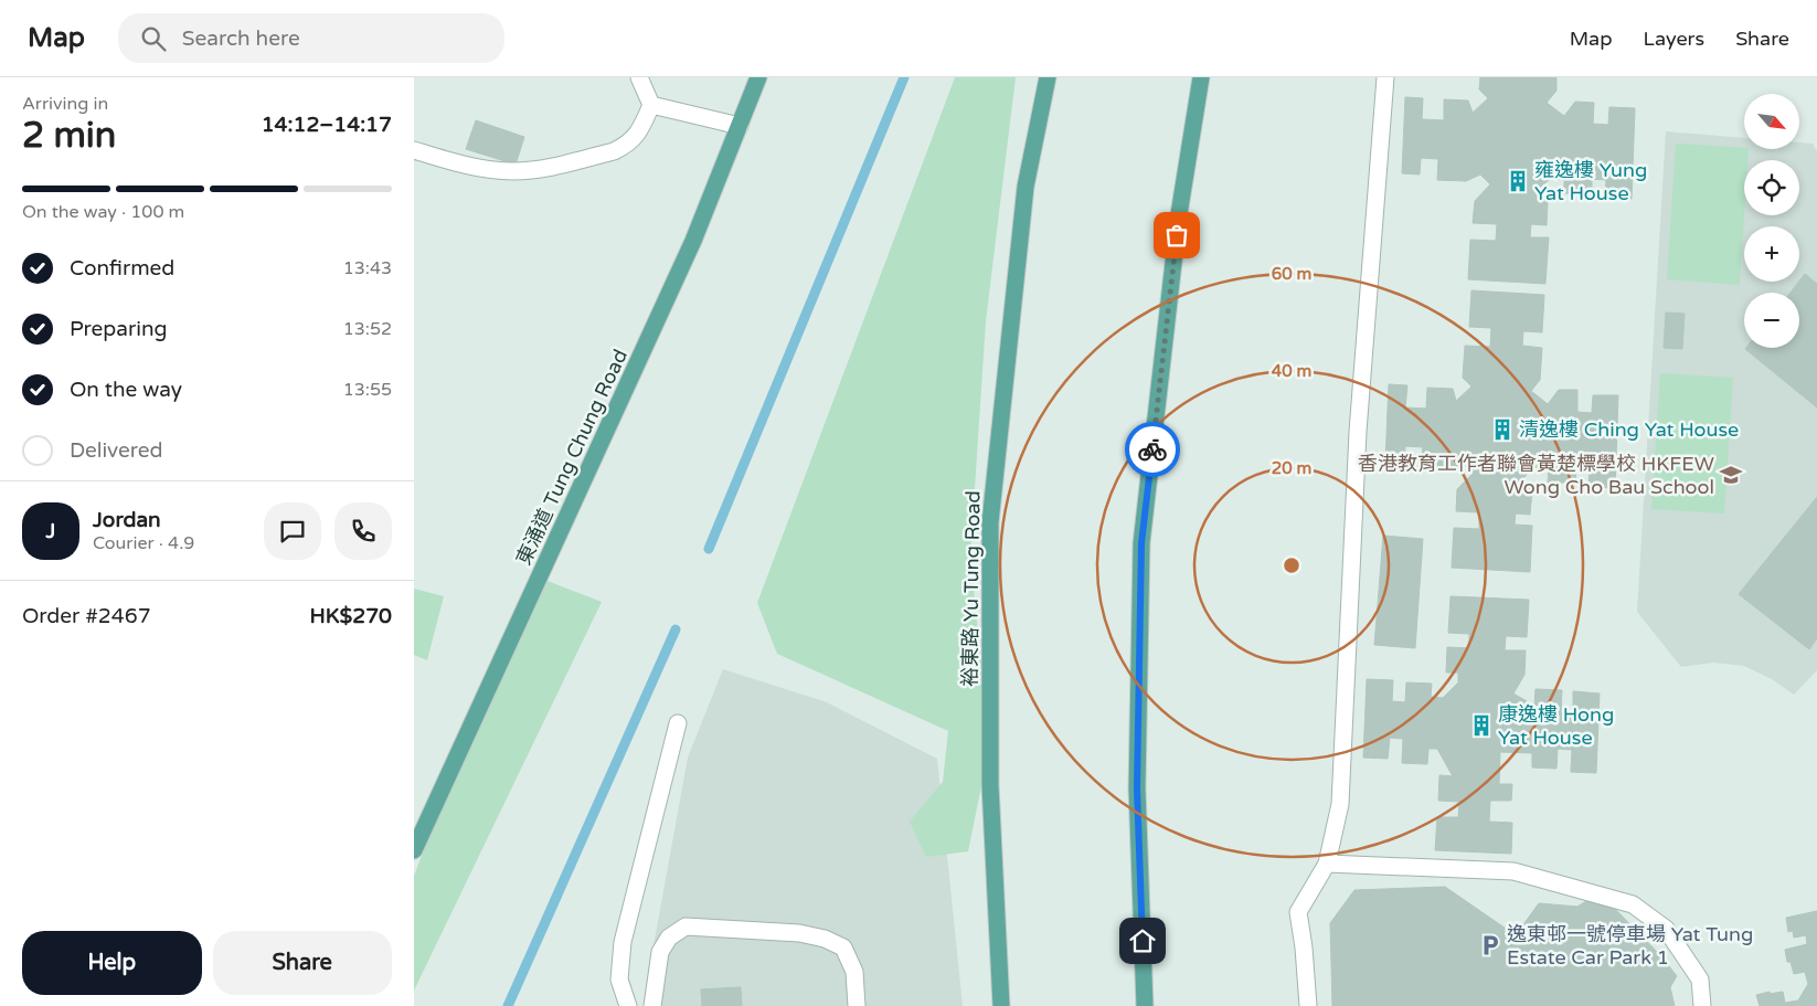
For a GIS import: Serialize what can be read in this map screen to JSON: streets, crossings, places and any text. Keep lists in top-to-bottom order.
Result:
{
  "streets": {
    "main road": ["東涌道 Tung Chung Road", "裕東路 Yu Tung Road"]
  },
  "places": {
    "building": ["雍逸樓 Yung Yat House", "清逸樓 Ching Yat House", "康逸樓 Hong Yat House"],
    "school or university": ["香港教育工作者聯會黃楚標學校 HKFEW Wong Cho Bau School"],
    "parking": ["逸東邨一號停車場 Yat Tung Estate Car Park 1"]
  },
  "north": "bottom right",
  "page": {
    "header": "Map",
    "search": "Search here",
    "nav": ["Map", "Layers", "Share"],
    "heading": ["2 min", "Arriving in", "14:12–14:17"],
    "panel": [
      "Jordan",
      "Courier · 4.9",
      "Order #2467",
      "HK$270"
    ],
    "map_buttons": ["+", "−"],
    "bar": "On the way · 100 m",
    "list": [
      ["Confirmed", "13:43"],
      ["Preparing", "13:52"],
      ["On the way", "13:55"],
      "Delivered"
    ],
    "round": "J",
    "buttons": ["Help", "Share"]
  },
  "rings": ["60 m", "40 m", "20 m"]
}
